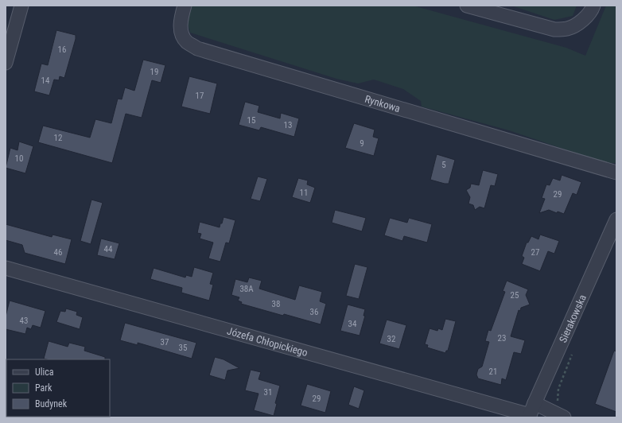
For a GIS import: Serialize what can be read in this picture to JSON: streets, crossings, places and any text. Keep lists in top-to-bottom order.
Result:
{
  "streets": {
    "street": ["Rynkowa", "Sierakowska", "Józefa Chłopickiego"]
  },
  "crossings": [
    ["Sierakowska", "Józefa Chłopickiego"]
  ],
  "house_numbers": [
    "16",
    "19",
    "14",
    "17",
    "15",
    "13",
    "12",
    "9",
    "10",
    "5",
    "11",
    "29",
    "44",
    "46",
    "27",
    "38A",
    "25",
    "38",
    "36",
    "43",
    "34",
    "23",
    "32",
    "37",
    "35",
    "21",
    "31",
    "29"
  ],
  "legend": ["Ulica", "Park", "Budynek"]
}
